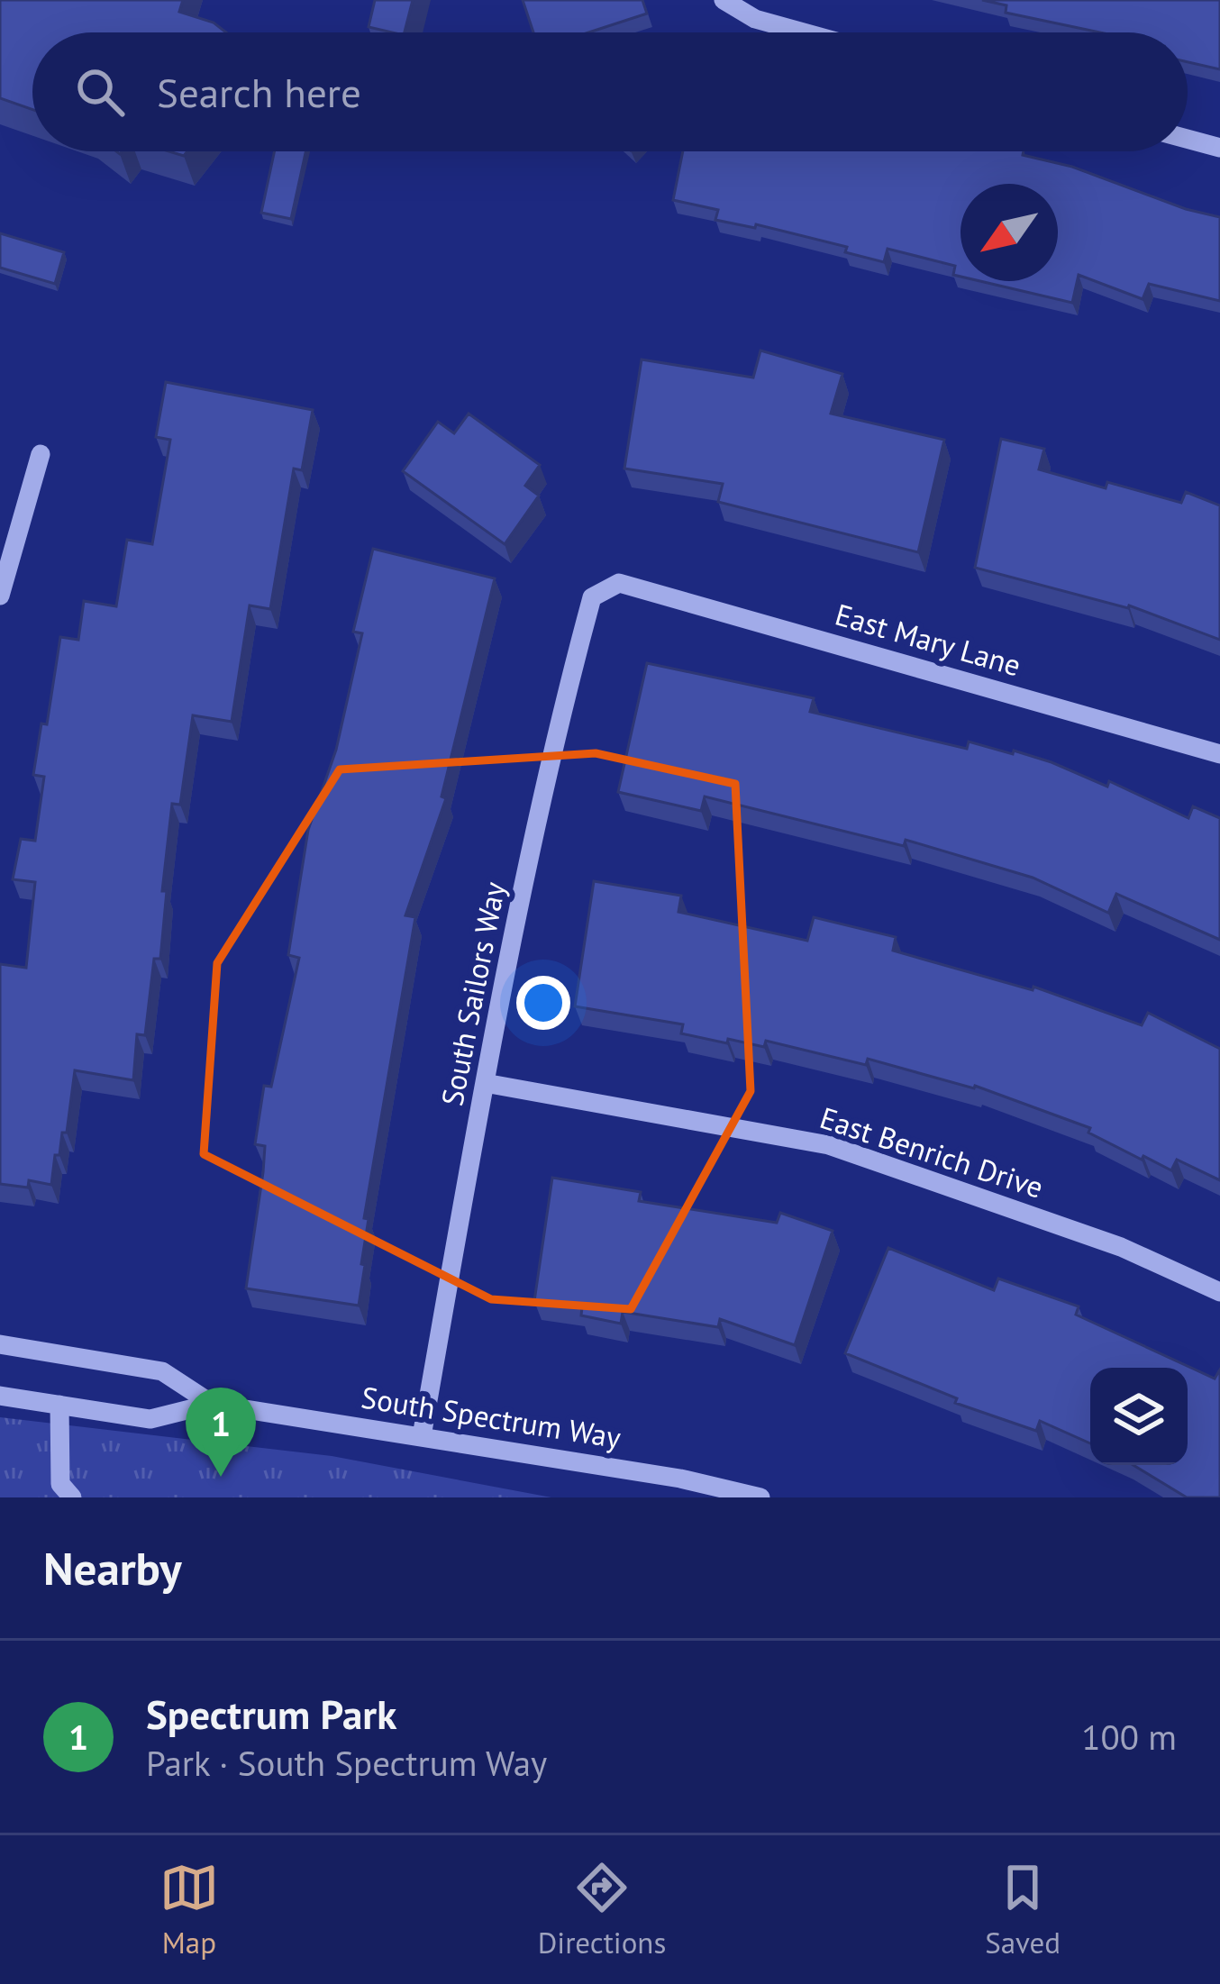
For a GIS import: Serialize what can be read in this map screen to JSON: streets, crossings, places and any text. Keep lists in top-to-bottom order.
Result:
{
  "streets": {
    "street": [
      "East Mary Lane",
      "South Sailors Way",
      "East Benrich Drive",
      "South Spectrum Way"
    ]
  },
  "crossings": [
    ["East Mary Lane", "South Sailors Way"],
    ["South Sailors Way", "East Benrich Drive"],
    ["South Sailors Way", "South Spectrum Way"]
  ],
  "north": "bottom left",
  "page": {
    "search": "Search here",
    "pins": "1",
    "heading": "Nearby",
    "list": [
      {
        "mark": "1",
        "name": "Spectrum Park",
        "note": "Park · South Spectrum Way",
        "value": "100 m"
      }
    ],
    "nav": ["Map", "Directions", "Saved"]
  }
}
